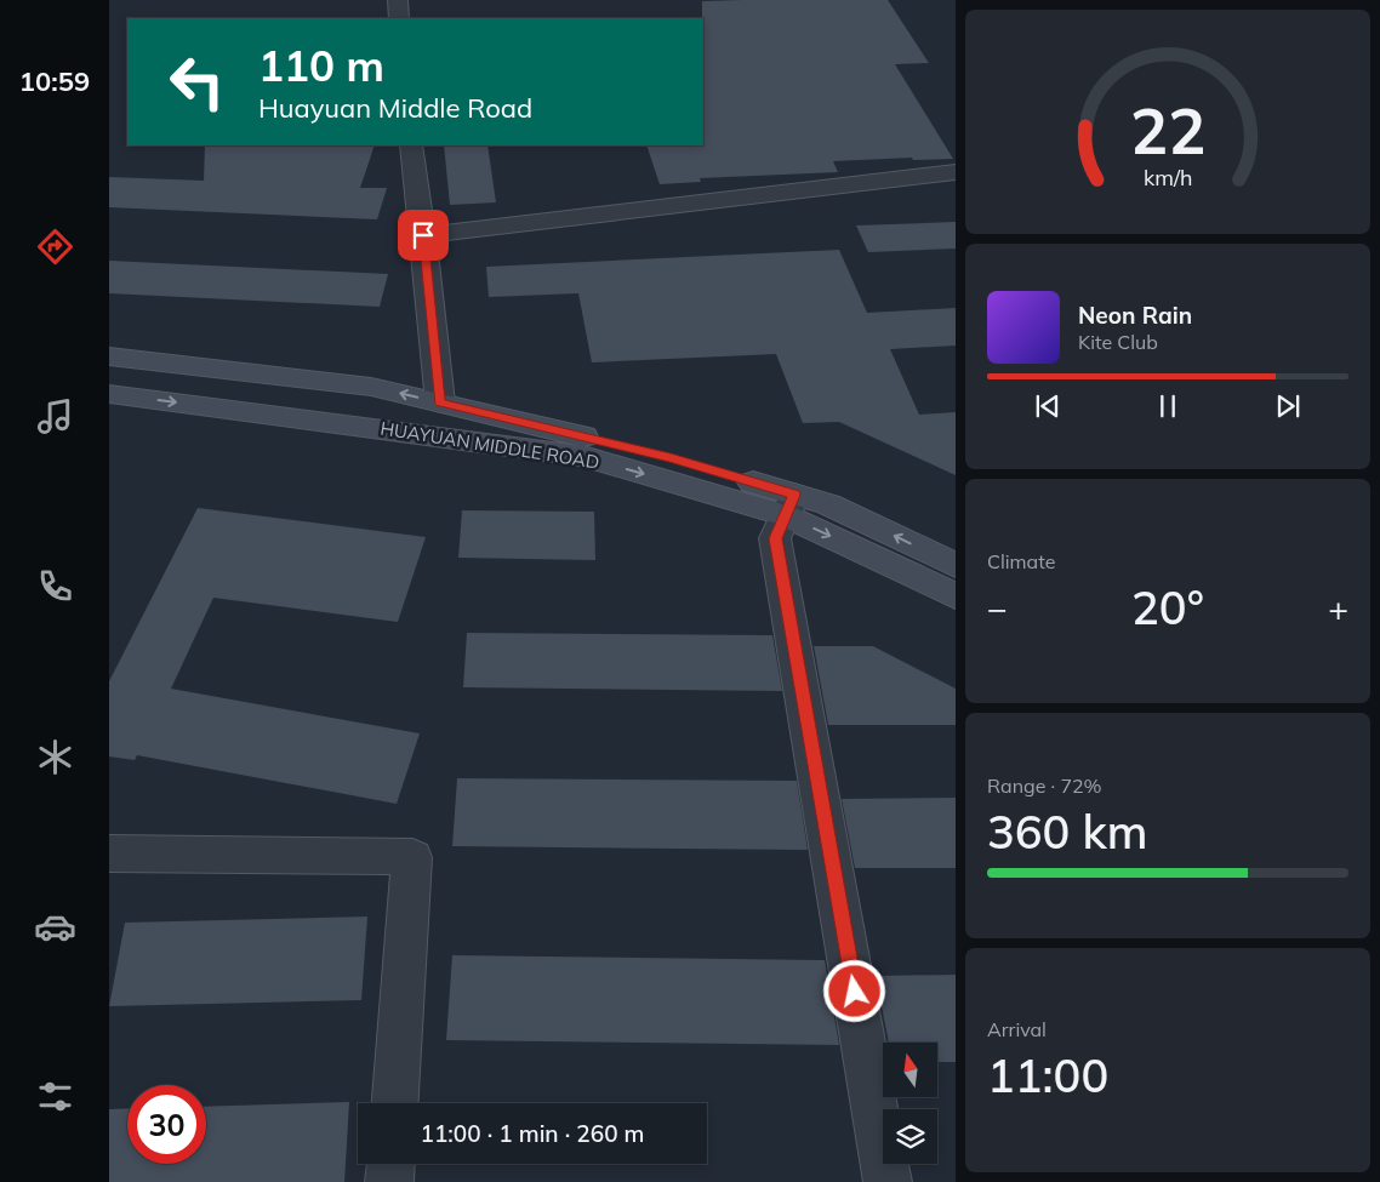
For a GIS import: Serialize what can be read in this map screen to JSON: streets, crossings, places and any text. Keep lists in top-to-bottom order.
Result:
{
  "streets": {
    "main road": ["HUAYUAN MIDDLE ROAD"]
  },
  "north": "top",
  "page": {
    "tabs": "10:59",
    "turn": ["110 m", "Huayuan Middle Road"],
    "song": ["Neon Rain", "Kite Club"],
    "tile": [
      "Climate",
      ["Range · 72%", "360 km"],
      ["Arrival", "11:00"]
    ],
    "heat": ["−", "20°", "+"],
    "limit": "30",
    "trip": "11:00 · 1 min · 260 m",
    "gauge": ["22", "km/h"]
  }
}
